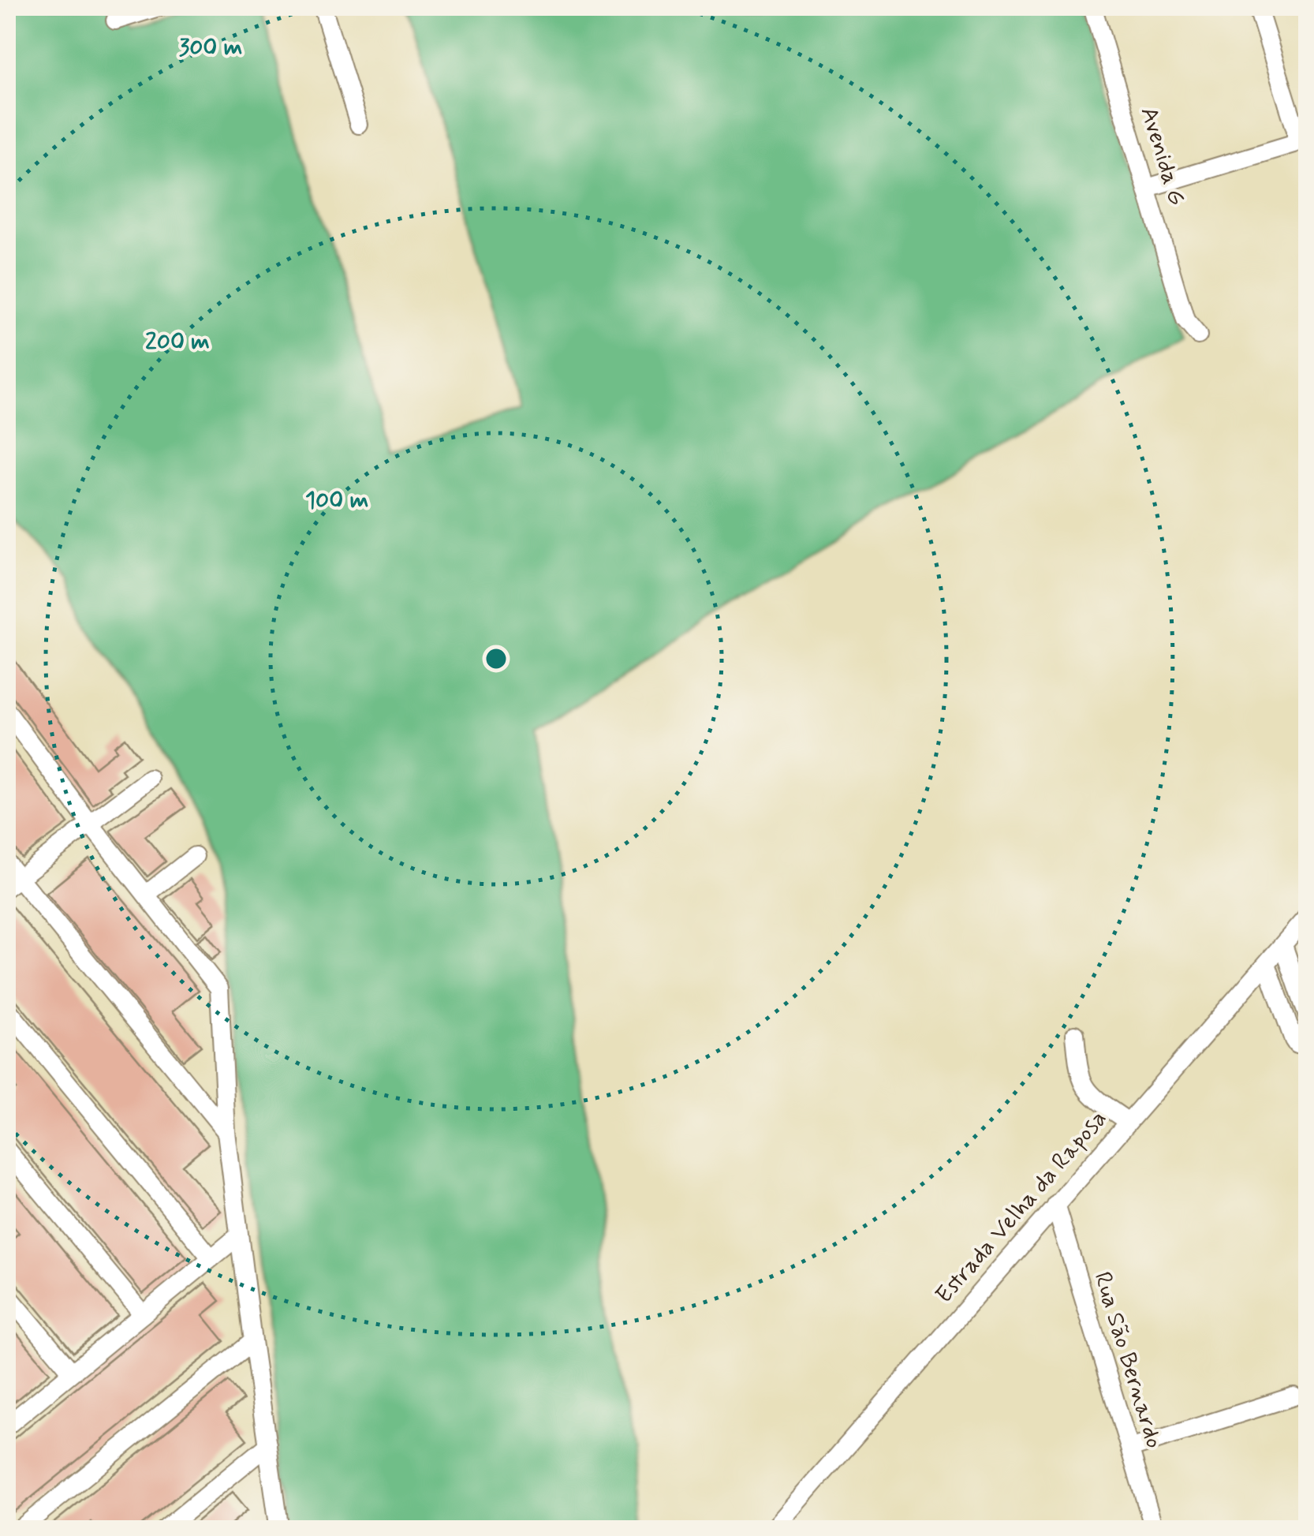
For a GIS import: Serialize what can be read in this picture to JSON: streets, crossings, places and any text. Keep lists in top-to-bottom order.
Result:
{
  "streets": {
    "street": ["Avenida G", "Estrada Velha da Raposa", "Rua São Bernardo"]
  },
  "crossings": [
    ["Estrada Velha da Raposa", "Rua São Bernardo"]
  ],
  "rings": ["300 m", "200 m", "100 m"]
}
